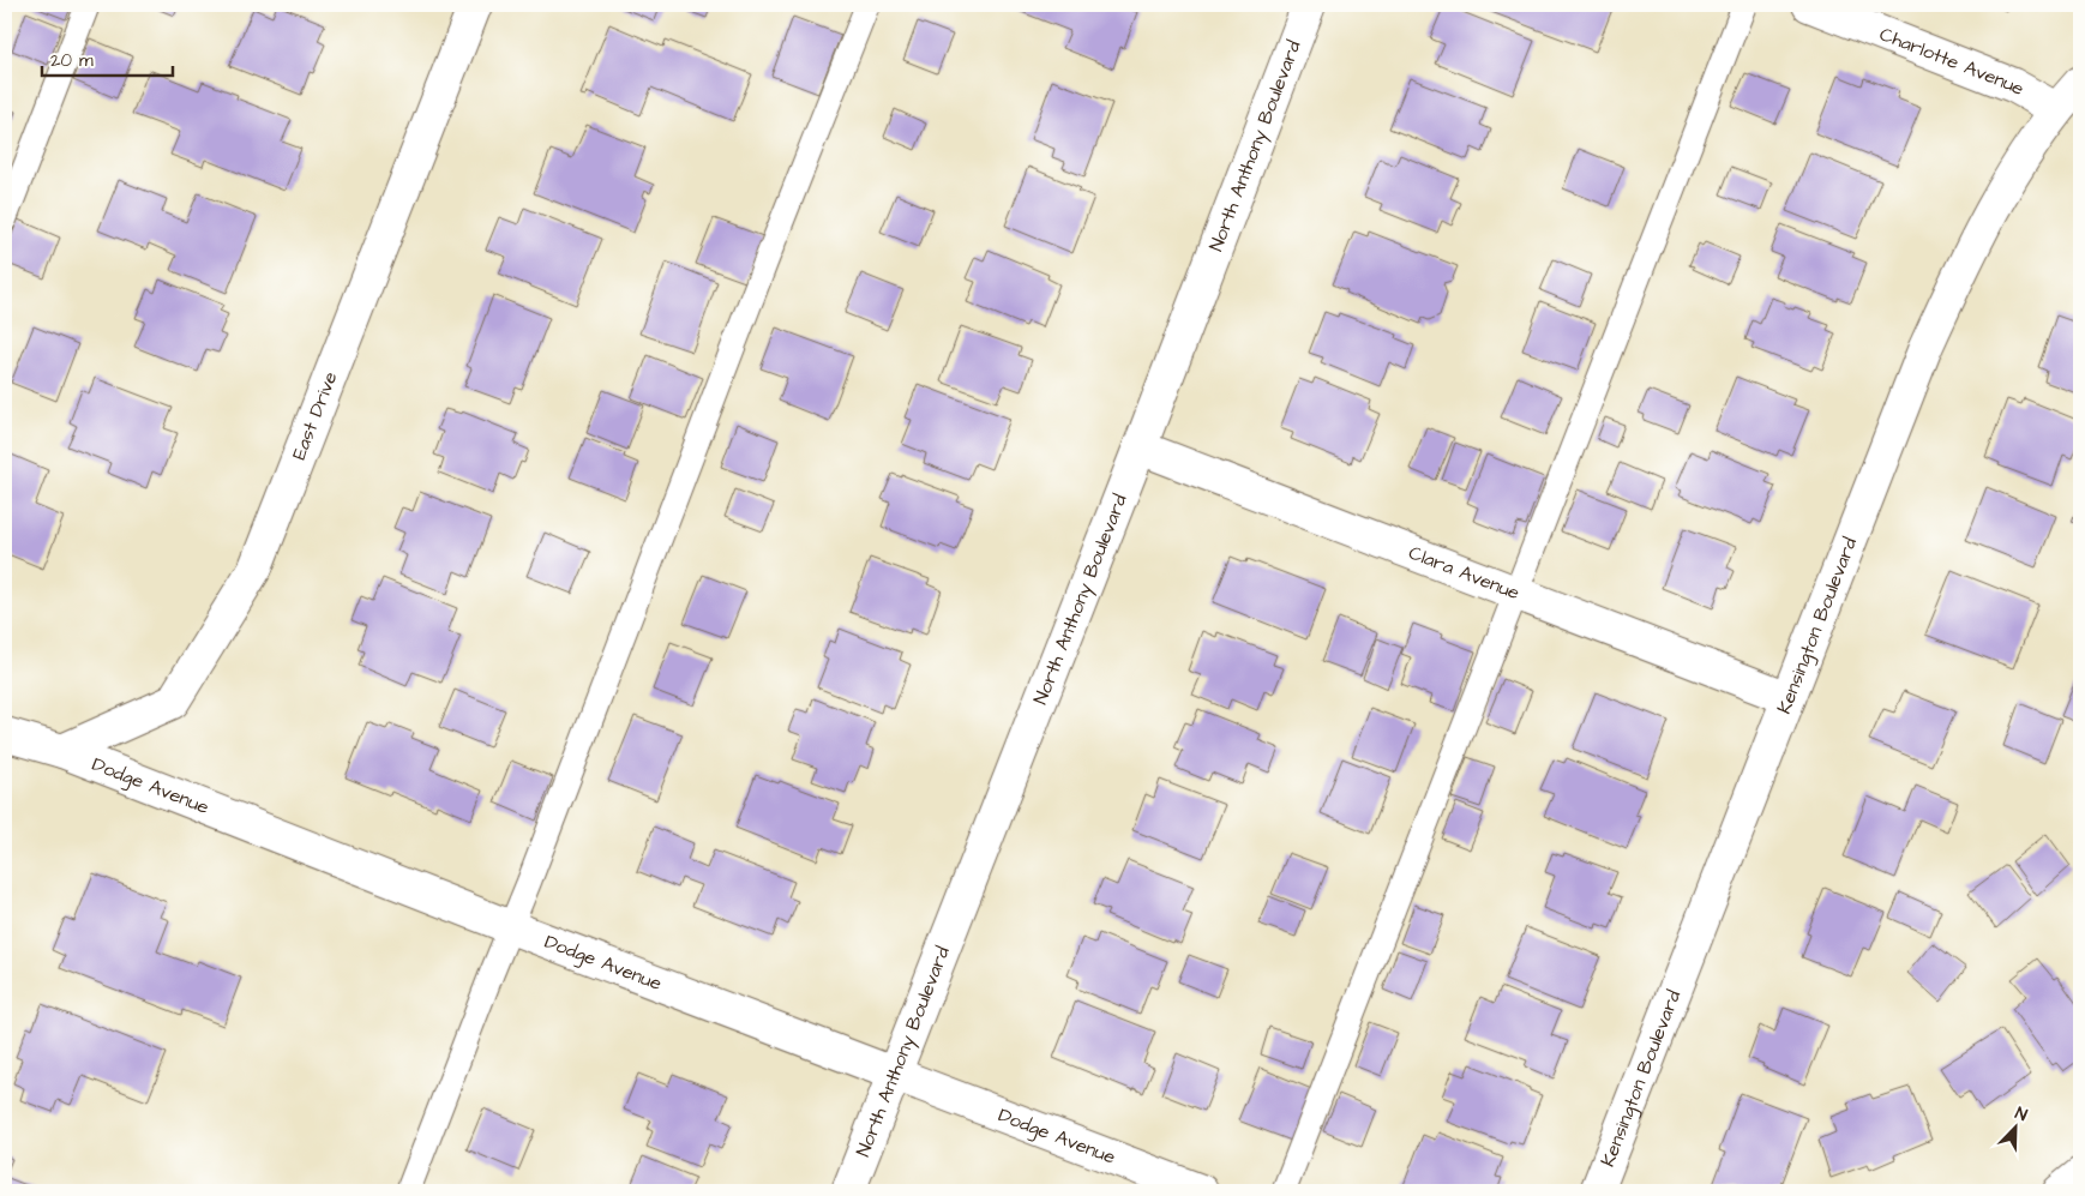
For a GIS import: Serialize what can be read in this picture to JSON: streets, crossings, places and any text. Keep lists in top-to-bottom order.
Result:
{
  "streets": {
    "street": [
      "Charlotte Avenue",
      "North Anthony Boulevard",
      "East Drive",
      "Clara Avenue",
      "Kensington Boulevard",
      "Dodge Avenue"
    ]
  },
  "crossings": [
    ["Charlotte Avenue", "Kensington Boulevard"],
    ["North Anthony Boulevard", "Clara Avenue"],
    ["North Anthony Boulevard", "Dodge Avenue"],
    ["East Drive", "Dodge Avenue"],
    ["Clara Avenue", "Kensington Boulevard"]
  ],
  "scale_bar": "20 m",
  "north": "top right"
}
